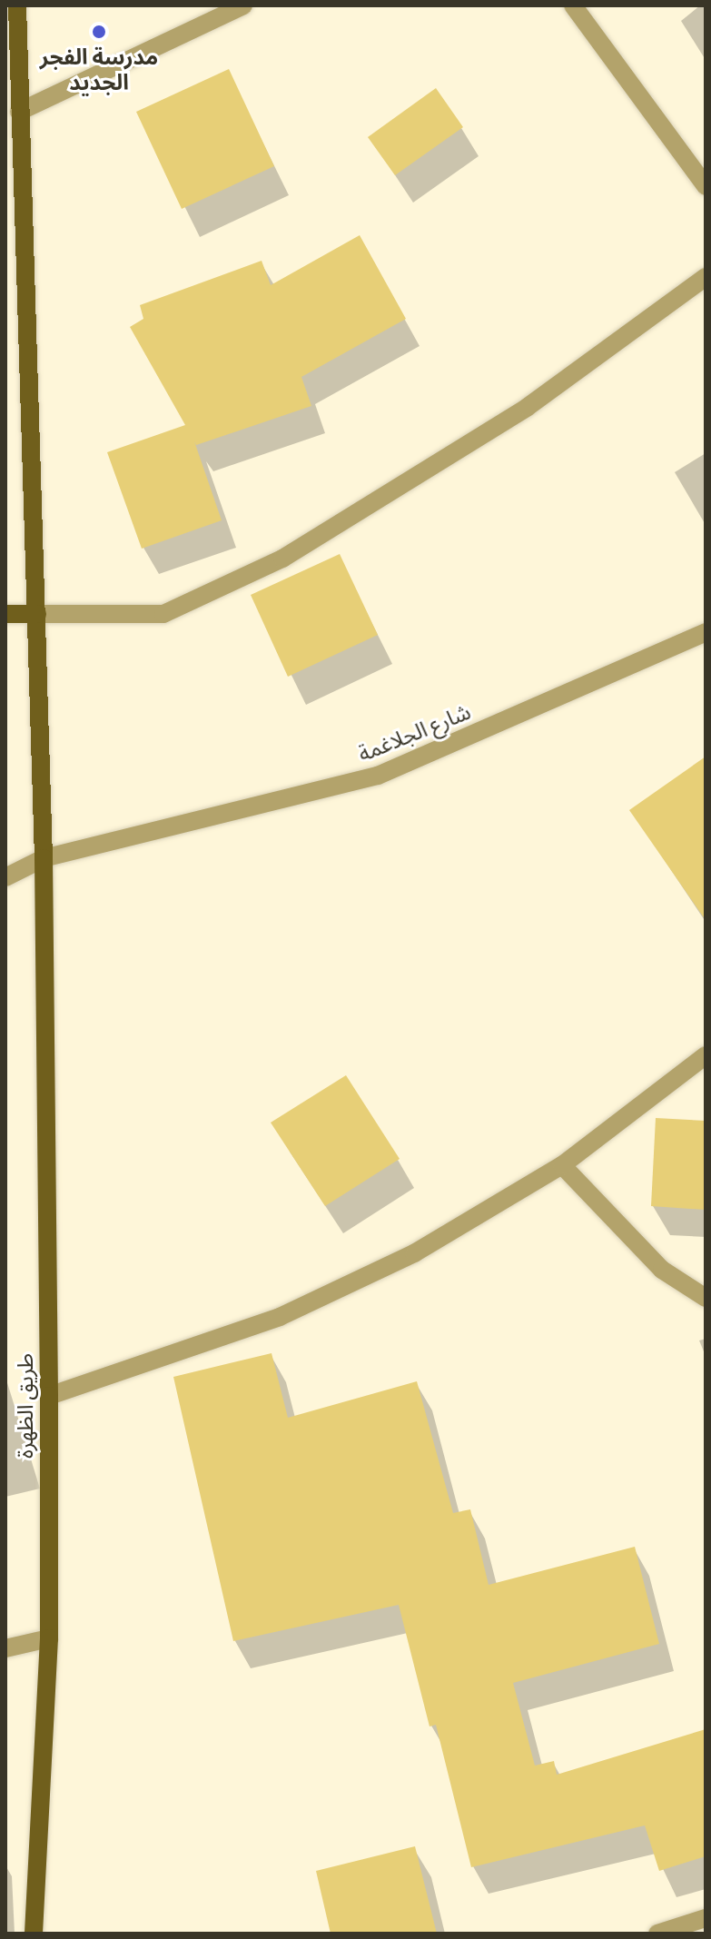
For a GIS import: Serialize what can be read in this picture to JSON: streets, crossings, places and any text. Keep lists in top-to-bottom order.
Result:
{
  "streets": {
    "main road": ["طريق الظهرة"],
    "street": ["شارع الجلاغمة"]
  },
  "crossings": [
    ["شارع الجلاغمة", "طريق الظهرة"]
  ],
  "places": ["مدرسة الفجر الجديد"]
}
